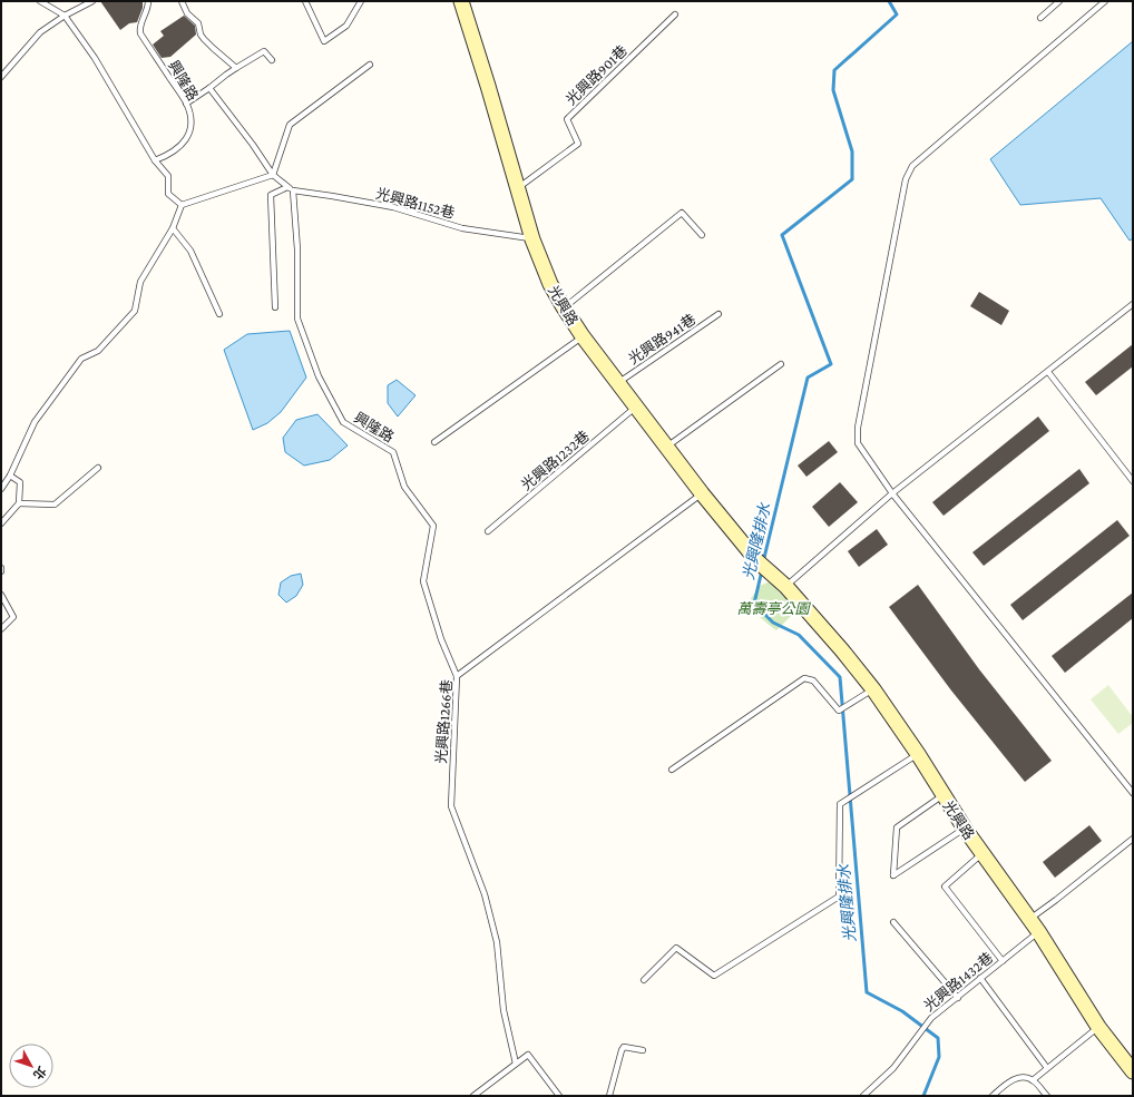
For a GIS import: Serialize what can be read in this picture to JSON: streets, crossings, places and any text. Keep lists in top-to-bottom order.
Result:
{
  "streets": {
    "main road": ["光興路"],
    "lane": [
      "光興路901巷",
      "興隆路",
      "光興路1152巷",
      "光興路941巷",
      "光興路1232巷",
      "光興路1266巷",
      "光興路1432巷"
    ]
  },
  "crossings": [
    ["光興路901巷", "光興路"],
    ["興隆路", "光興路1152巷"],
    ["興隆路", "光興路1266巷"],
    ["光興路1152巷", "光興路"],
    ["光興路", "光興路941巷"],
    ["光興路", "光興路1232巷"],
    ["光興路", "光興路1266巷"],
    ["光興路", "光興路1432巷"]
  ],
  "water": ["光興隆排水"],
  "parks": ["萬壽亭公園"],
  "north": "bottom right"
}
